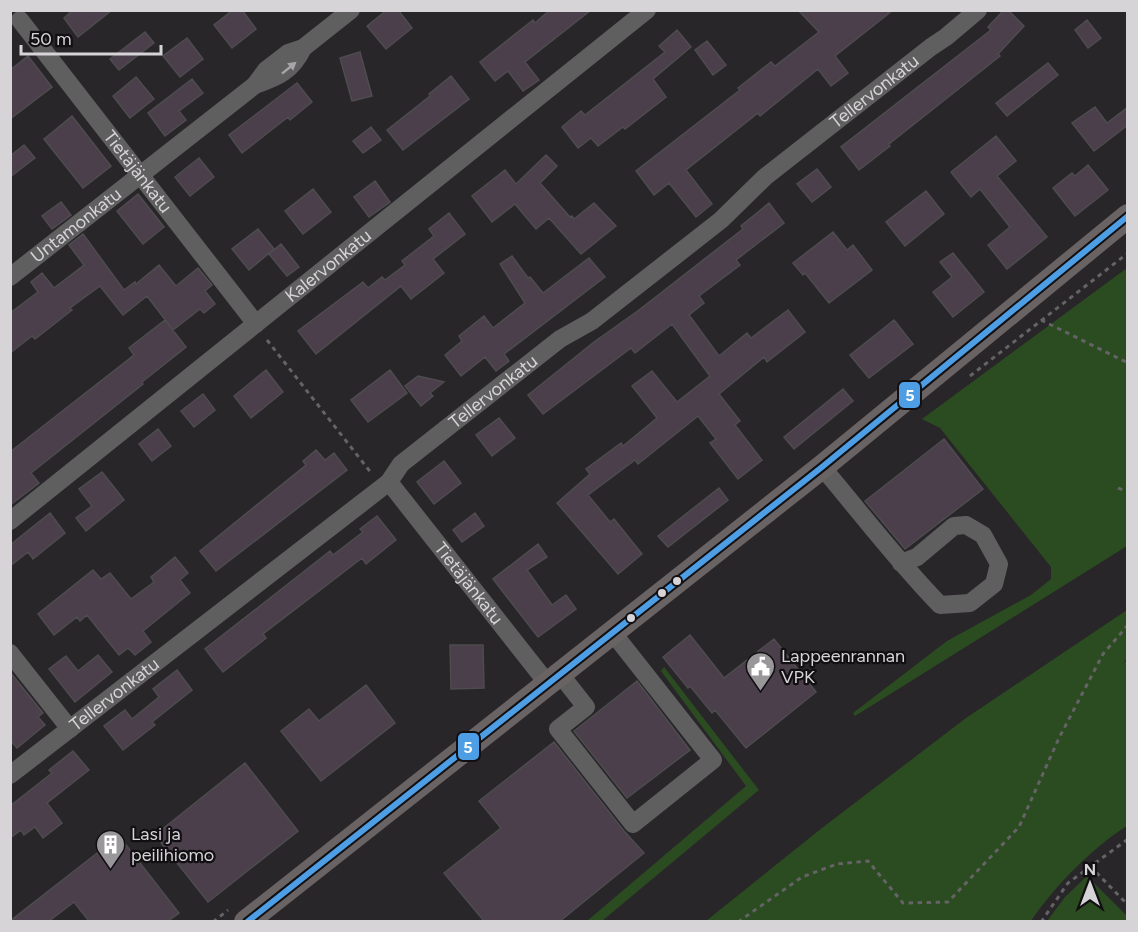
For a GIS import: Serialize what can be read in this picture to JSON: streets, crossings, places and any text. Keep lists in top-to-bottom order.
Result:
{
  "streets": {
    "street": [
      "Tellervonkatu",
      "Tietäjänkatu",
      "Untamonkatu",
      "Kalervonkatu"
    ]
  },
  "crossings": [
    ["Tellervonkatu", "Tietäjänkatu"],
    ["Tietäjänkatu", "Untamonkatu"],
    ["Tietäjänkatu", "Kalervonkatu"]
  ],
  "places": {
    "public building": ["Lappeenrannan VPK"],
    "building": ["Lasi ja peilihiomo"]
  },
  "lines": ["transit line 5"],
  "scale_bar": "50 m",
  "north": "top"
}
